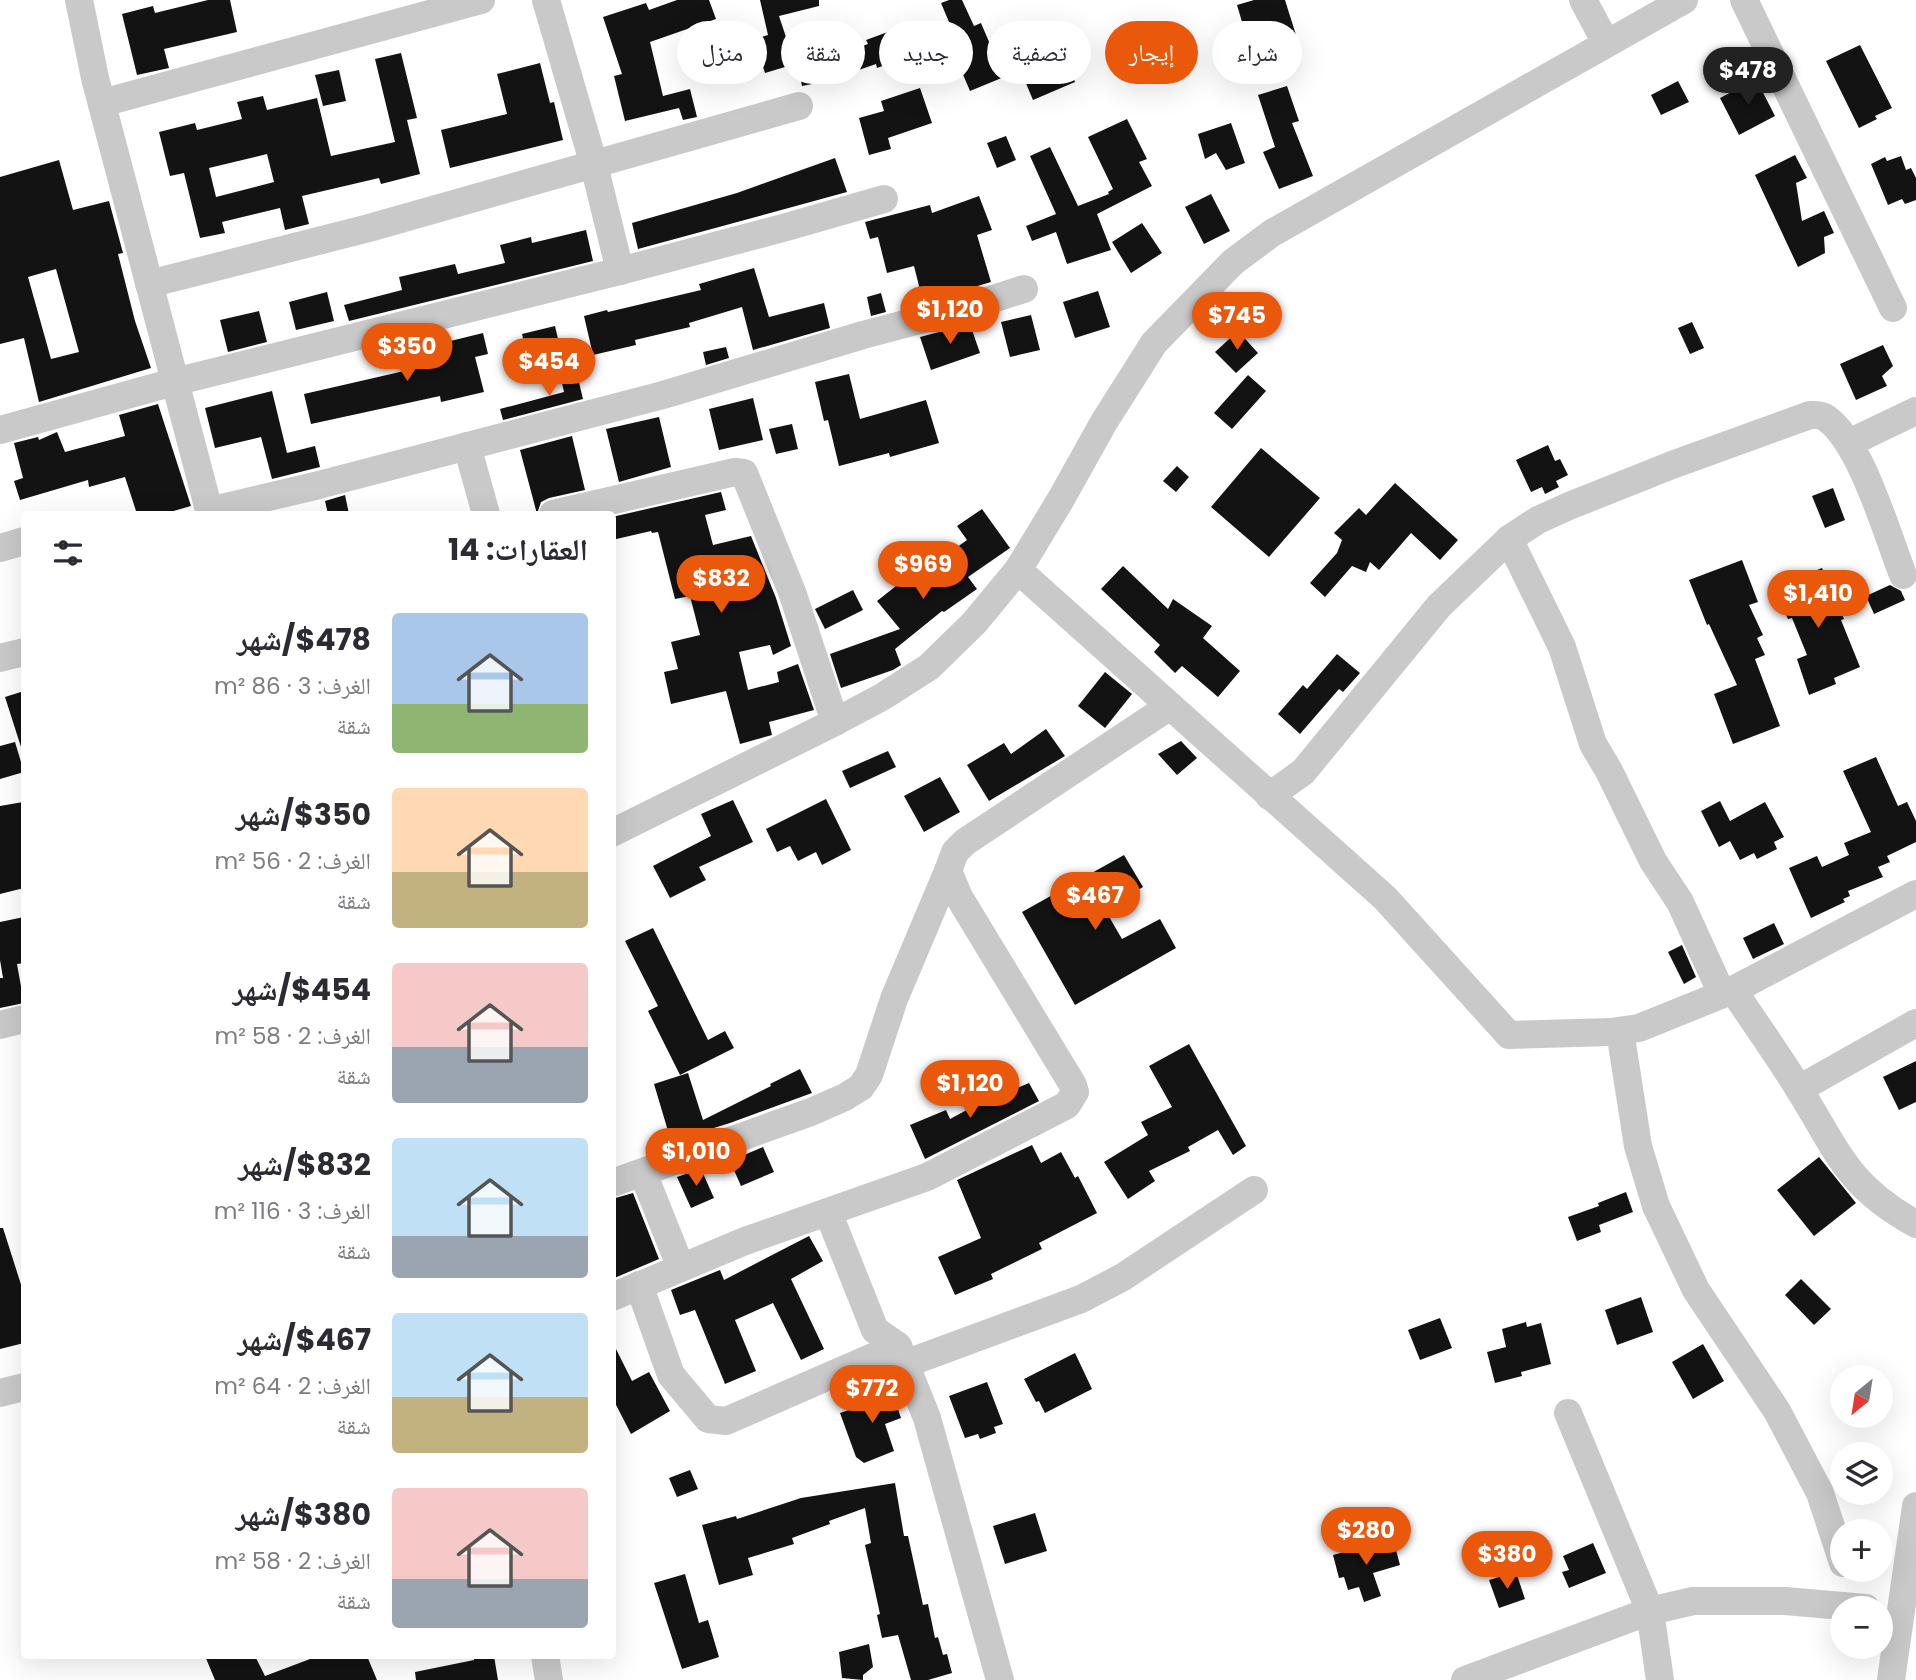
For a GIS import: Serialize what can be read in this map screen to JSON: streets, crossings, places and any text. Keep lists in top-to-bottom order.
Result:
{
  "north": "bottom left",
  "page": {
    "chip": [
      "شراء",
      "إيجار",
      "تصفية",
      "جديد",
      "شقة",
      "منزل"
    ],
    "price": [
      "$478",
      "$1,120",
      "$745",
      "$350",
      "$454",
      "$969",
      "$832",
      "$1,410",
      "$467",
      "$1,120",
      "$1,010",
      "$772",
      "$280",
      "$380"
    ],
    "heading": "العقارات: 14",
    "list": [
      {
        "name": "$478/شهر",
        "note": "الغرف: 3 · 86 m² · شقة"
      },
      {
        "name": "$350/شهر",
        "note": "الغرف: 2 · 56 m² · شقة"
      },
      {
        "name": "$454/شهر",
        "note": "الغرف: 2 · 58 m² · شقة"
      },
      {
        "name": "$832/شهر",
        "note": "الغرف: 3 · 116 m² · شقة"
      },
      {
        "name": "$467/شهر",
        "note": "الغرف: 2 · 64 m² · شقة"
      },
      {
        "name": "$380/شهر",
        "note": "الغرف: 2 · 58 m² · شقة"
      }
    ],
    "map_buttons": ["+", "−"]
  }
}
